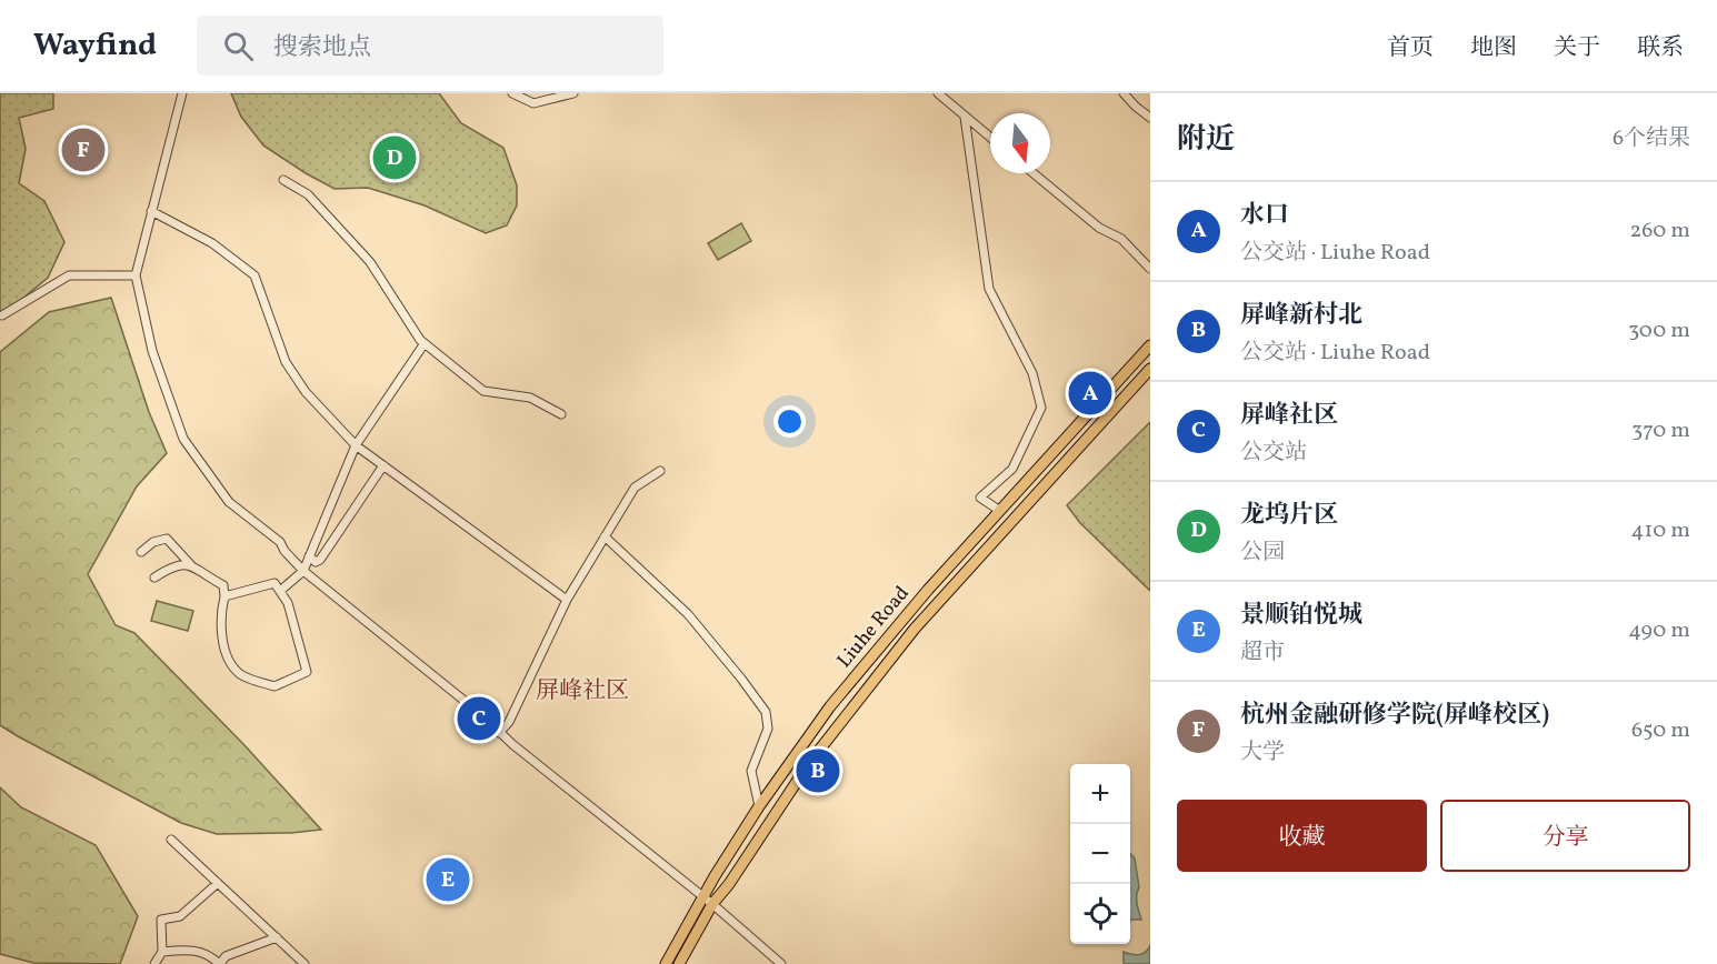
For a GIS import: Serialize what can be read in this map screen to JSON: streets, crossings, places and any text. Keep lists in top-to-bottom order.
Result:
{
  "streets": {
    "main road": ["Liuhe Road"]
  },
  "districts": ["屏峰社区"],
  "north": "bottom",
  "page": {
    "header": "Wayfind",
    "search": "搜索地点",
    "nav": [
      "首页",
      "地图",
      "关于",
      "联系"
    ],
    "heading": ["附近", "6个结果"],
    "pins": [
      "F",
      "D",
      "A",
      "C",
      "B",
      "E"
    ],
    "list": [
      {
        "mark": "A",
        "name": "水口",
        "note": "公交站 · Liuhe Road",
        "value": "260 m"
      },
      {
        "mark": "B",
        "name": "屏峰新村北",
        "note": "公交站 · Liuhe Road",
        "value": "300 m"
      },
      {
        "mark": "C",
        "name": "屏峰社区",
        "note": "公交站",
        "value": "370 m"
      },
      {
        "mark": "D",
        "name": "龙坞片区",
        "note": "公园",
        "value": "410 m"
      },
      {
        "mark": "E",
        "name": "景顺铂悦城",
        "note": "超市",
        "value": "490 m"
      },
      {
        "mark": "F",
        "name": "杭州金融研修学院(屏峰校区)",
        "note": "大学",
        "value": "650 m"
      }
    ],
    "map_buttons": ["+", "−"],
    "buttons": ["收藏", "分享"]
  }
}
